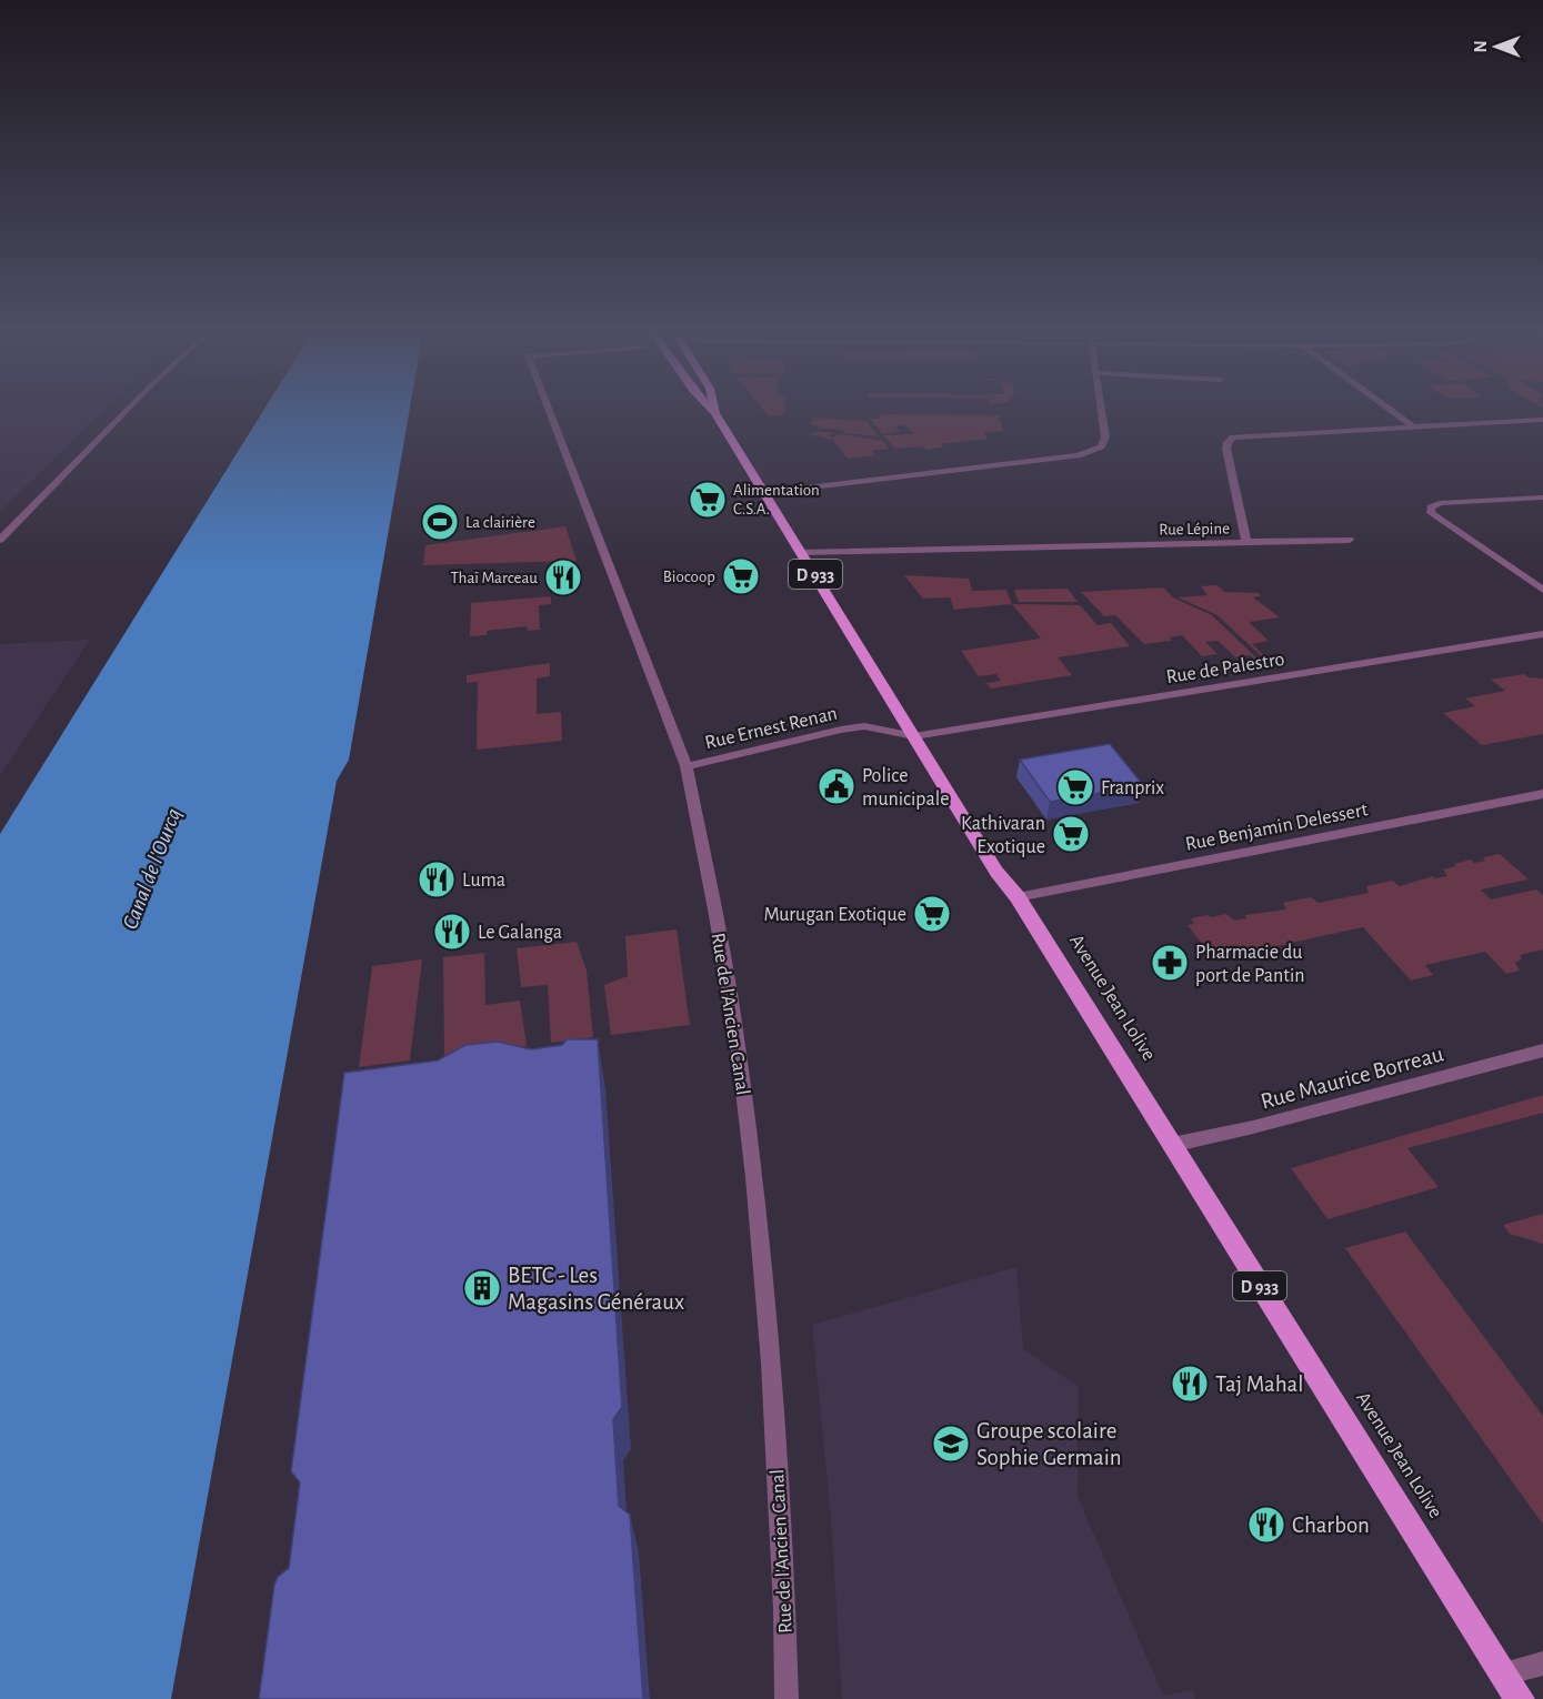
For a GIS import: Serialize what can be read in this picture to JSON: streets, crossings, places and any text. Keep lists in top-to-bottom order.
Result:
{
  "streets": {
    "main road": ["D 933", "Avenue Jean Lolive"],
    "street": [
      "Rue Lépine",
      "Rue de Palestro",
      "Rue Ernest Renan",
      "Rue Benjamin Delessert",
      "Rue de l'Ancien Canal",
      "Rue Maurice Borreau"
    ]
  },
  "crossings": [
    ["Rue Lépine", "Avenue Jean Lolive"],
    ["Rue de Palestro", "Rue Ernest Renan"],
    ["Rue de Palestro", "Avenue Jean Lolive"],
    ["Rue Ernest Renan", "Avenue Jean Lolive"],
    ["Rue Ernest Renan", "Rue de l'Ancien Canal"],
    ["Rue Benjamin Delessert", "Avenue Jean Lolive"],
    ["Avenue Jean Lolive", "Rue Maurice Borreau"]
  ],
  "water": ["Canal de l'Ourcq"],
  "places": {
    "supermarket": [
      "Alimentation C.S.A.",
      "Biocoop",
      "Franprix",
      "Kathivaran Exotique",
      "Murugan Exotique"
    ],
    "sports": ["La clairière"],
    "restaurant": [
      "Thaï Marceau",
      "Luma",
      "Le Galanga",
      "Taj Mahal",
      "Charbon"
    ],
    "public building": ["Police municipale"],
    "pharmacy": ["Pharmacie du port de Pantin"],
    "building": ["BETC - Les Magasins Généraux"],
    "school or university": ["Groupe scolaire Sophie Germain"]
  },
  "north": "left"
}
